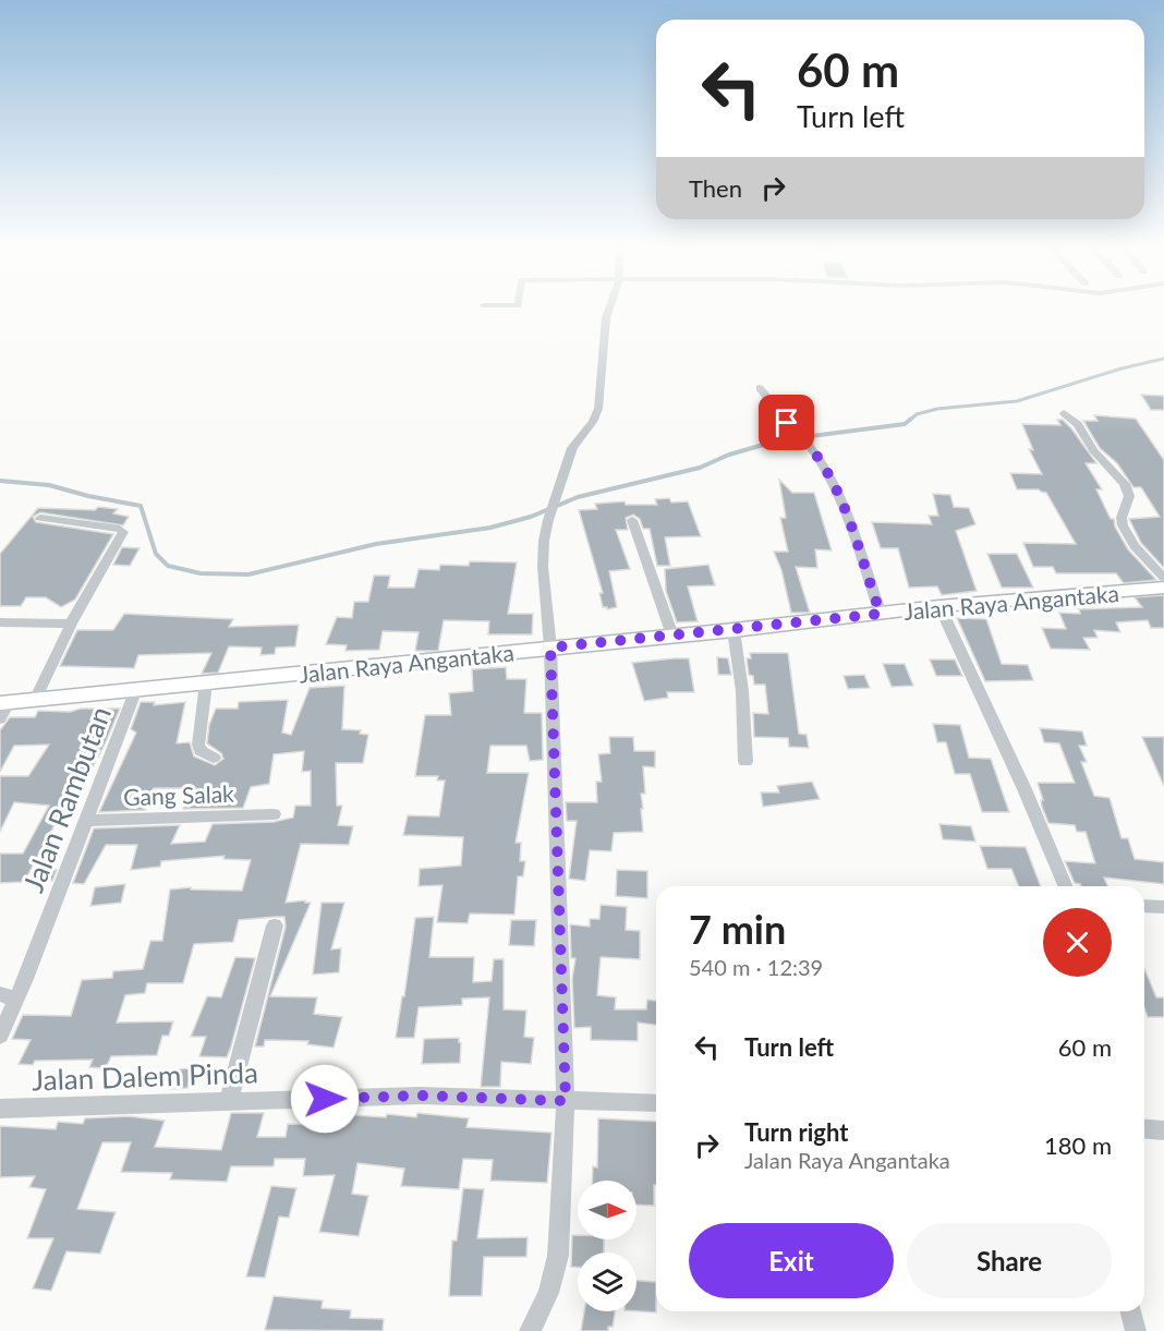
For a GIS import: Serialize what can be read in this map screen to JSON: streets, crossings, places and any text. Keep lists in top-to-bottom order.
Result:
{
  "streets": {
    "main road": ["Jalan Raya Angantaka"],
    "street": ["Gang Salak", "Jalan Rambutan", "Jalan Dalem Pinda"]
  },
  "crossings": [
    ["Jalan Raya Angantaka", "Jalan Rambutan"],
    ["Gang Salak", "Jalan Rambutan"]
  ],
  "north": "right",
  "page": {
    "turn": ["60 m", "Turn left"],
    "then": "Then",
    "heading": ["7 min", "540 m · 12:39"],
    "list": [
      {
        "name": "Turn left",
        "value": "60 m"
      },
      {
        "name": "Turn right",
        "note": "Jalan Raya Angantaka",
        "value": "180 m"
      }
    ],
    "buttons": ["Exit", "Share"]
  }
}
